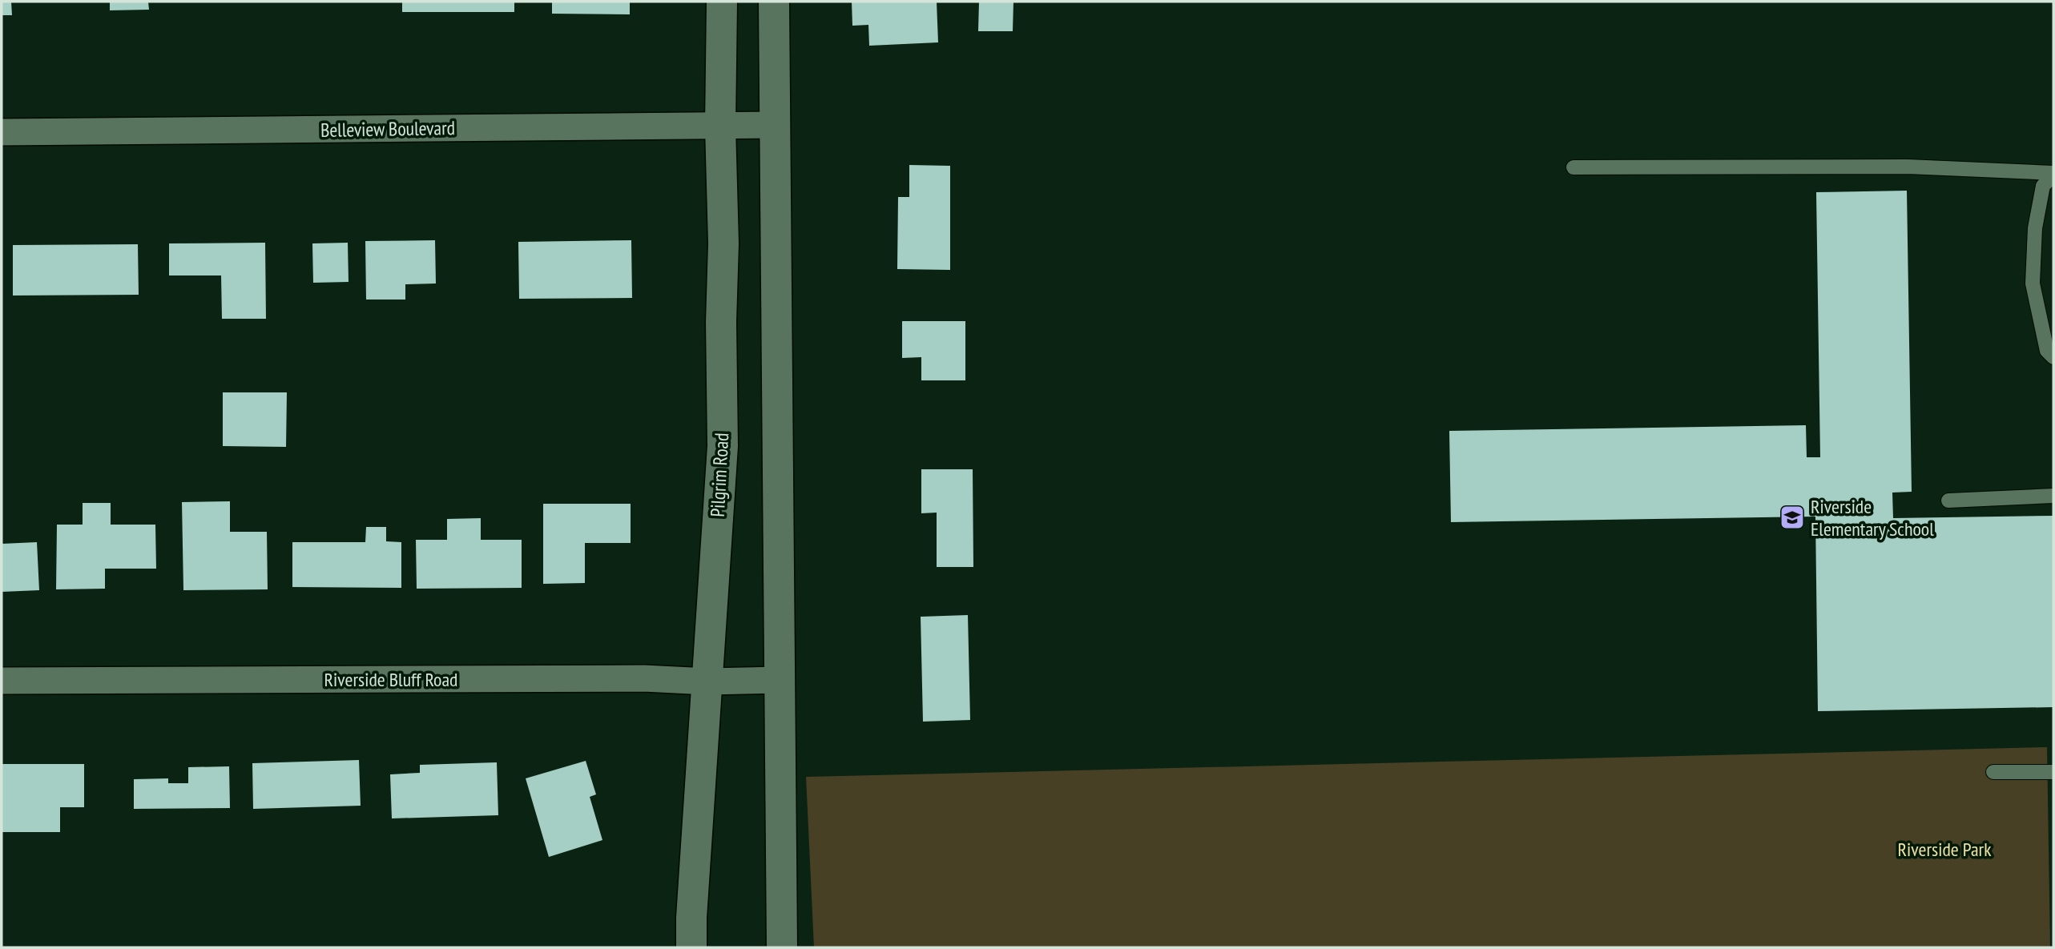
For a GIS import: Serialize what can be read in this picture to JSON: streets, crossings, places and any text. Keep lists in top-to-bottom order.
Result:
{
  "streets": {
    "street": ["Belleview Boulevard", "Pilgrim Road", "Riverside Bluff Road"]
  },
  "crossings": [
    ["Belleview Boulevard", "Pilgrim Road"],
    ["Pilgrim Road", "Riverside Bluff Road"]
  ],
  "parks": ["Riverside Park"],
  "places": {
    "school or university": ["Riverside Elementary School"]
  }
}
